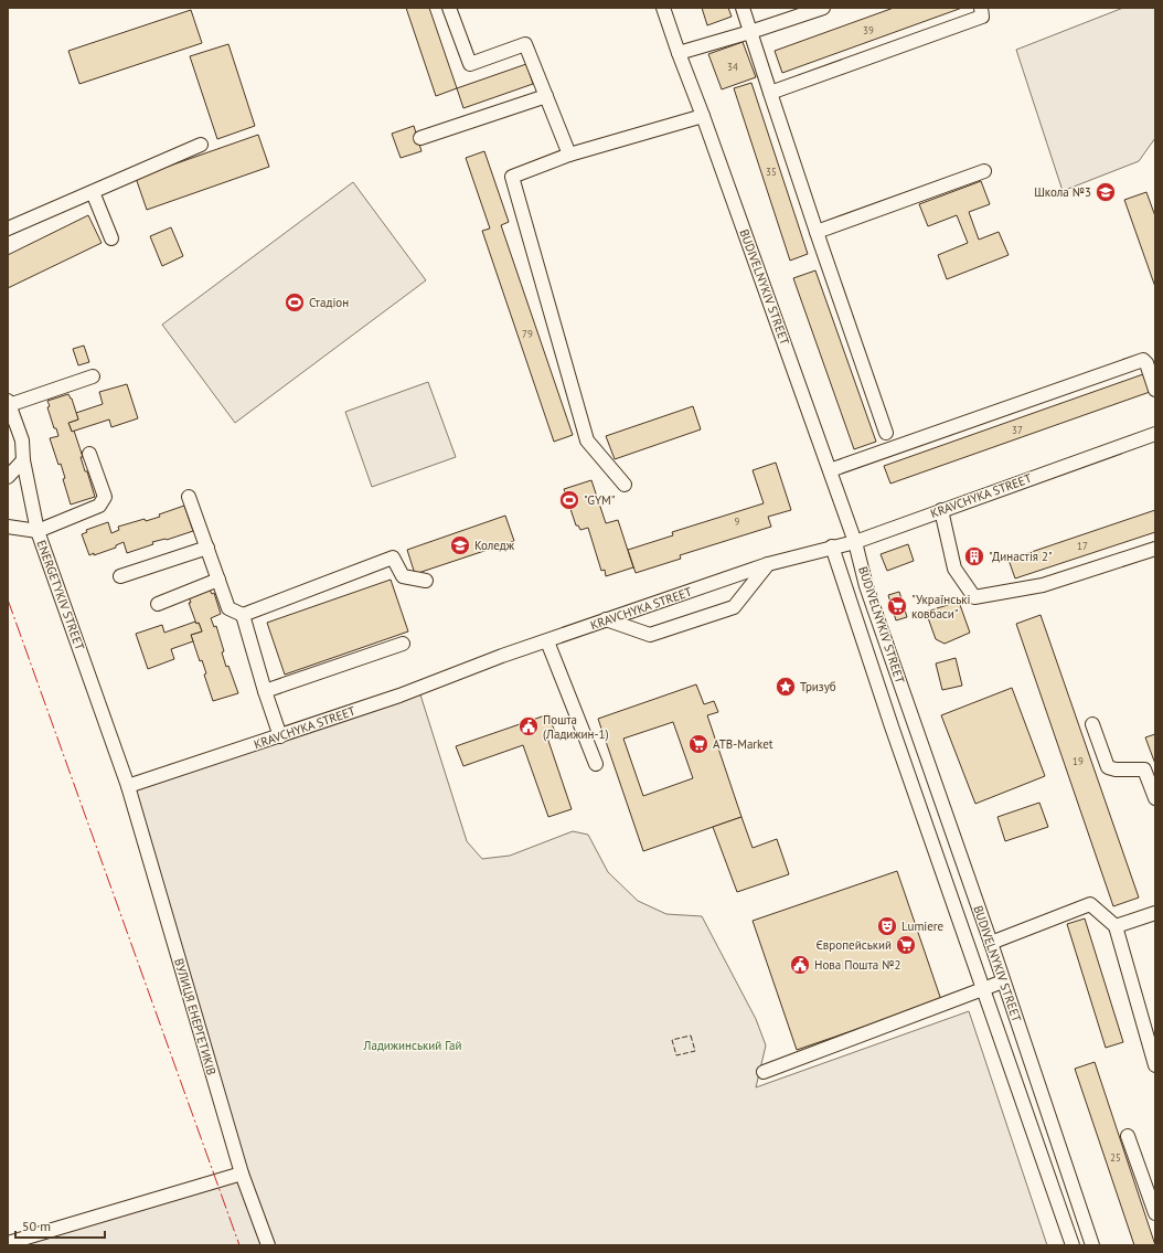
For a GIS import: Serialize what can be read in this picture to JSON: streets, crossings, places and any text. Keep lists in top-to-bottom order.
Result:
{
  "streets": {
    "street": [
      "BUDIVELNYKIV STREET",
      "KRAVCHYKA STREET",
      "ENERGETYKIV STREET",
      "ВУЛИЦЯ ЕНЕРГЕТИКІВ"
    ]
  },
  "crossings": [
    ["BUDIVELNYKIV STREET", "KRAVCHYKA STREET"],
    ["KRAVCHYKA STREET", "ENERGETYKIV STREET"],
    ["KRAVCHYKA STREET", "ВУЛИЦЯ ЕНЕРГЕТИКІВ"],
    ["ENERGETYKIV STREET", "ВУЛИЦЯ ЕНЕРГЕТИКІВ"]
  ],
  "parks": ["Ладижинський Гай"],
  "places": {
    "school or university": ["Школа №3", "Коледж"],
    "sports": ["Стадіон", "\"GYM\""],
    "building": ["\"Династія 2\""],
    "supermarket": ["\"Українські ковбаси\"", "ATB-Market", "Європейський"],
    "place": ["Тризуб"],
    "public building": ["Пошта (Ладижин-1)", "Нова Пошта №2"],
    "theatre": ["Lumiere"]
  },
  "house_numbers": [
    "39",
    "34",
    "35",
    "79",
    "37",
    "9",
    "17",
    "19",
    "25"
  ],
  "scale_bar": "50 m"
}
